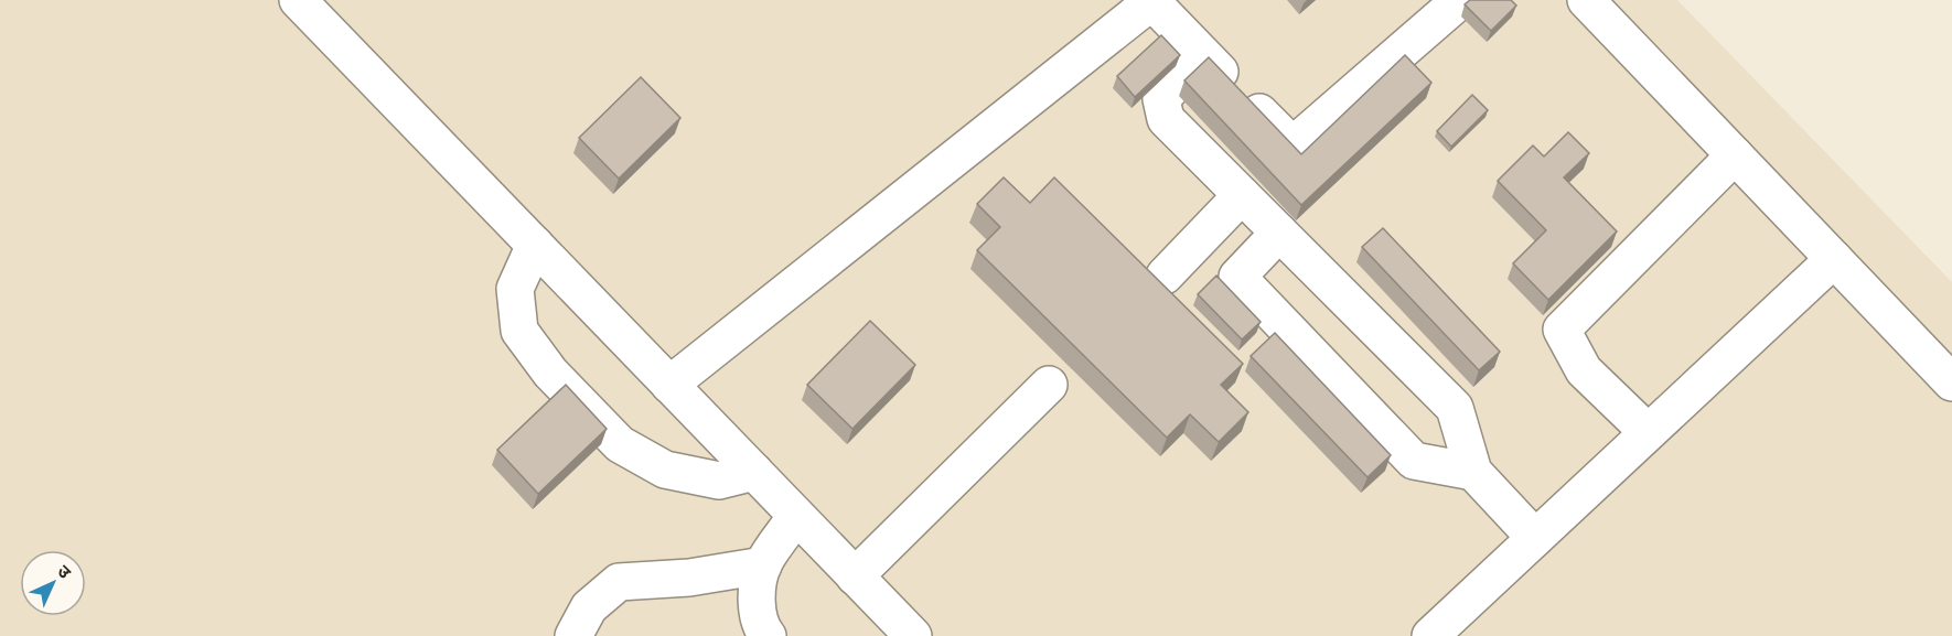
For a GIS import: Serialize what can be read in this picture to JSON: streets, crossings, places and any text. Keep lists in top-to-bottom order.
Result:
{
  "north": "top right"
}
